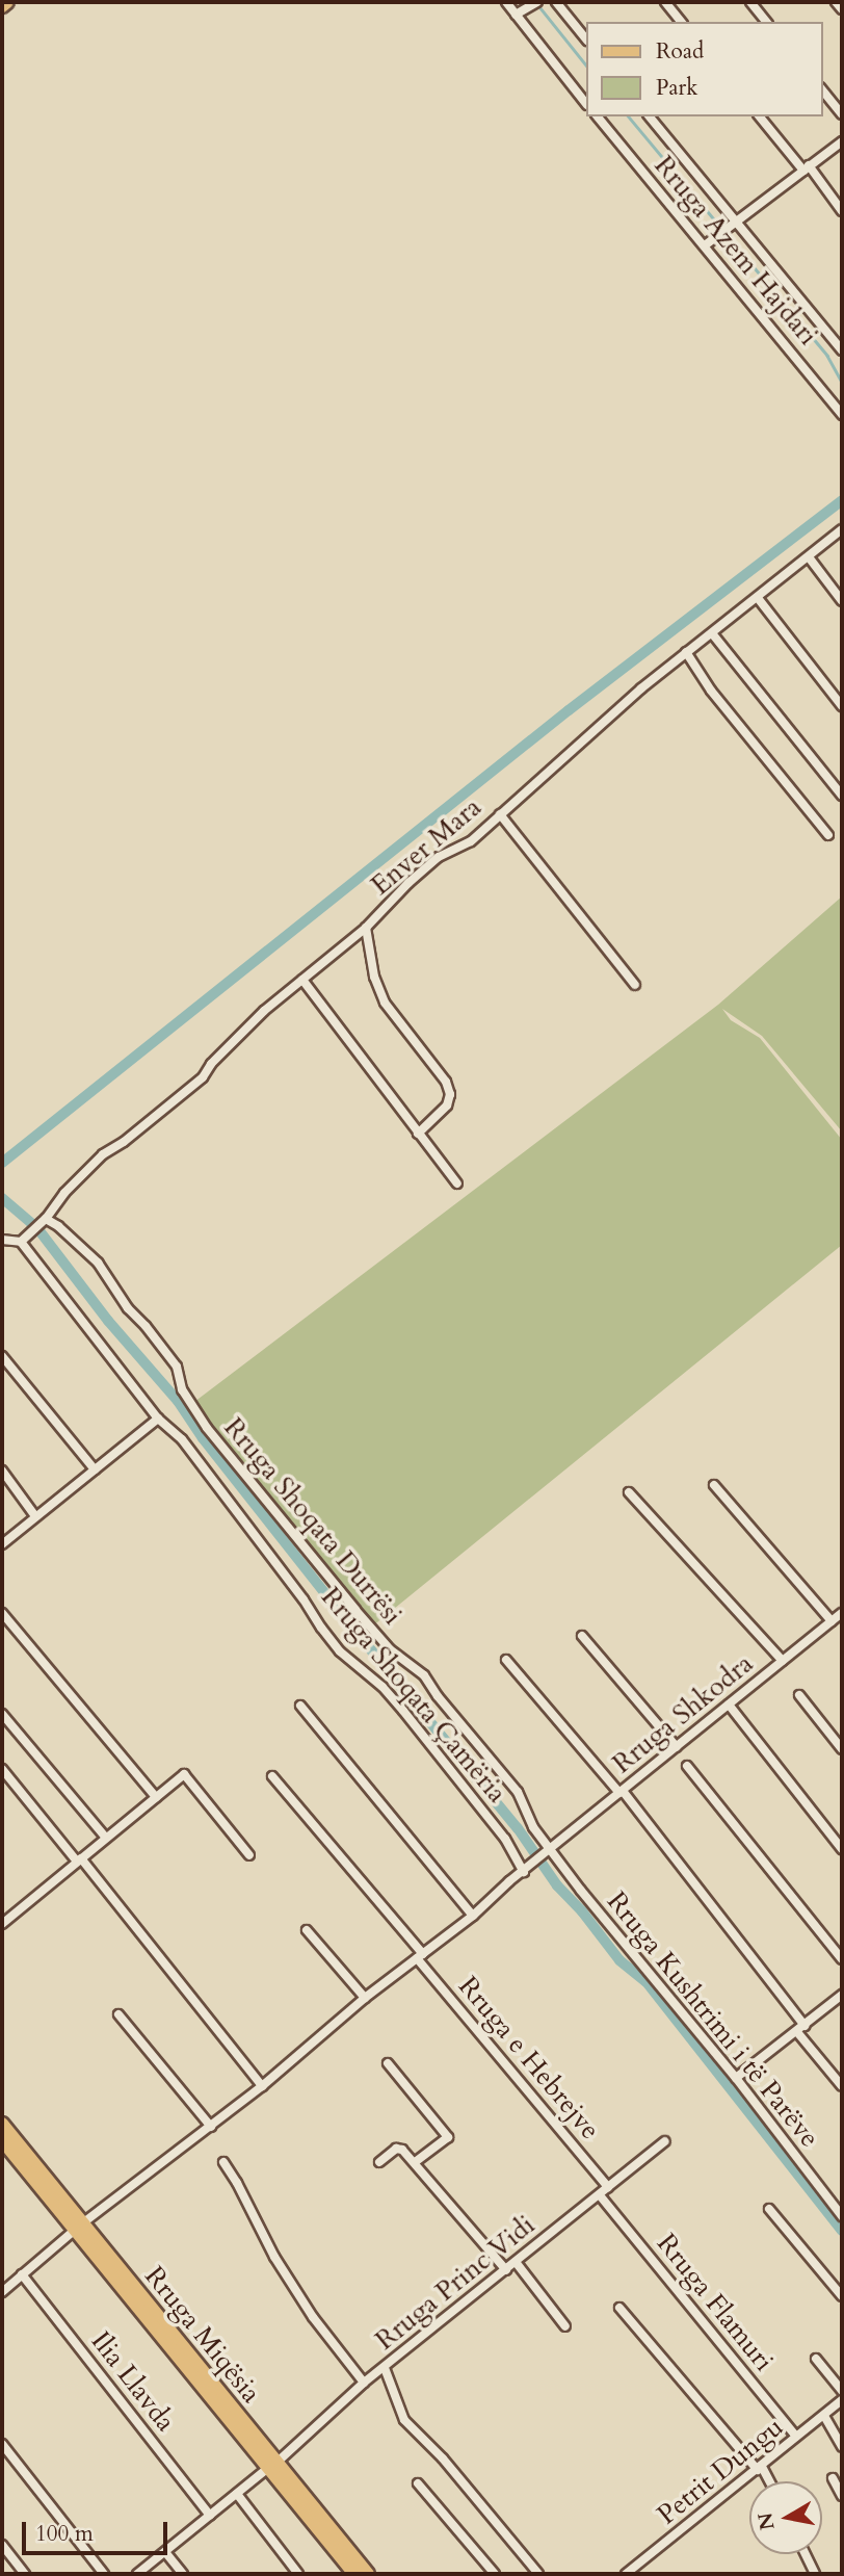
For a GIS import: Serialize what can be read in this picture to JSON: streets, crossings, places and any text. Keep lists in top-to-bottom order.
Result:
{
  "streets": {
    "main road": ["Rruga Miqësia"],
    "street": [
      "Rruga Azem Hajdari",
      "Enver Mara",
      "Rruga Shoqata Durrësi",
      "Rruga Shoqata Çamëria",
      "Rruga Shkodra",
      "Rruga Kushtrimi i të Parëve",
      "Rruga e Hebrejve",
      "Rruga Princ Vidi",
      "Rruga Flamuri",
      "Ilia Llavda",
      "Petrit Dungu"
    ]
  },
  "crossings": [
    ["Enver Mara", "Rruga Shoqata Durrësi"],
    ["Enver Mara", "Rruga Shoqata Çamëria"],
    ["Rruga Shoqata Durrësi", "Rruga Shkodra"],
    ["Rruga Shoqata Durrësi", "Rruga Kushtrimi i të Parëve"],
    ["Rruga Shoqata Çamëria", "Rruga Shkodra"],
    ["Rruga Shkodra", "Rruga Kushtrimi i të Parëve"],
    ["Rruga Shkodra", "Rruga e Hebrejve"],
    ["Rruga Shkodra", "Rruga Miqësia"],
    ["Rruga Shkodra", "Ilia Llavda"],
    ["Rruga e Hebrejve", "Rruga Princ Vidi"],
    ["Rruga Princ Vidi", "Rruga Flamuri"],
    ["Rruga Princ Vidi", "Rruga Miqësia"],
    ["Rruga Princ Vidi", "Ilia Llavda"],
    ["Rruga Flamuri", "Petrit Dungu"]
  ],
  "legend": ["Road", "Park"],
  "scale_bar": "100 m",
  "north": "left"
}
